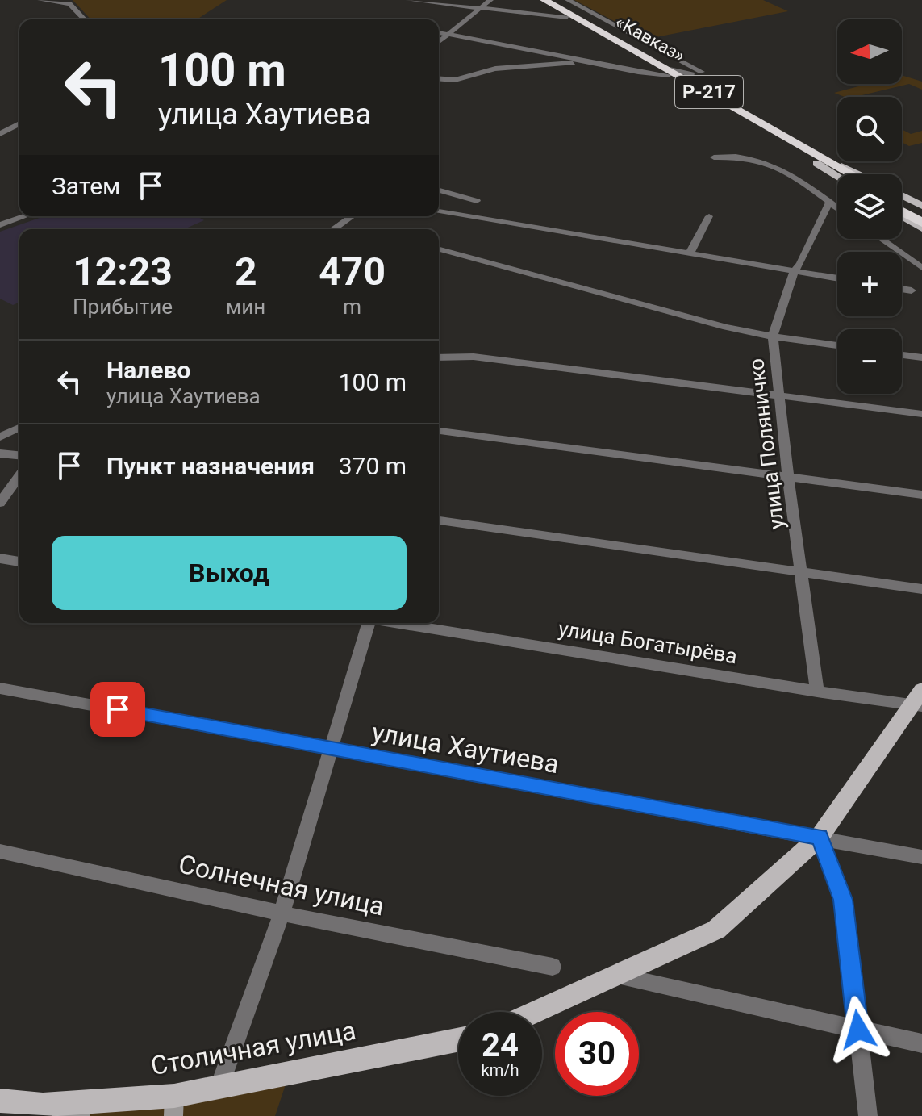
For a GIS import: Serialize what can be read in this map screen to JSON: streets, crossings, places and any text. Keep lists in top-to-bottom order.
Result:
{
  "streets": {
    "highway": ["«Кавказ»", "Р-217"],
    "main road": ["Столичная улица"],
    "street": [
      "улица Поляничко",
      "улица Богатырёва",
      "улица Хаутиева",
      "Солнечная улица"
    ]
  },
  "crossings": [
    ["«Кавказ»", "Р-217"],
    ["улица Поляничко", "улица Богатырёва"]
  ],
  "north": "left",
  "page": {
    "map_buttons": ["+", "−"],
    "turn": ["100 m", "улица Хаутиева"],
    "then": "Затем",
    "eta": [
      "12:23",
      "Прибытие",
      "2",
      "мин",
      "470",
      "m"
    ],
    "list": [
      {
        "name": "Налево",
        "note": "улица Хаутиева",
        "value": "100 m"
      },
      {
        "name": "Пункт назначения",
        "value": "370 m"
      }
    ],
    "buttons": "Выход",
    "speed": "24 km/h",
    "limit": "30"
  }
}
